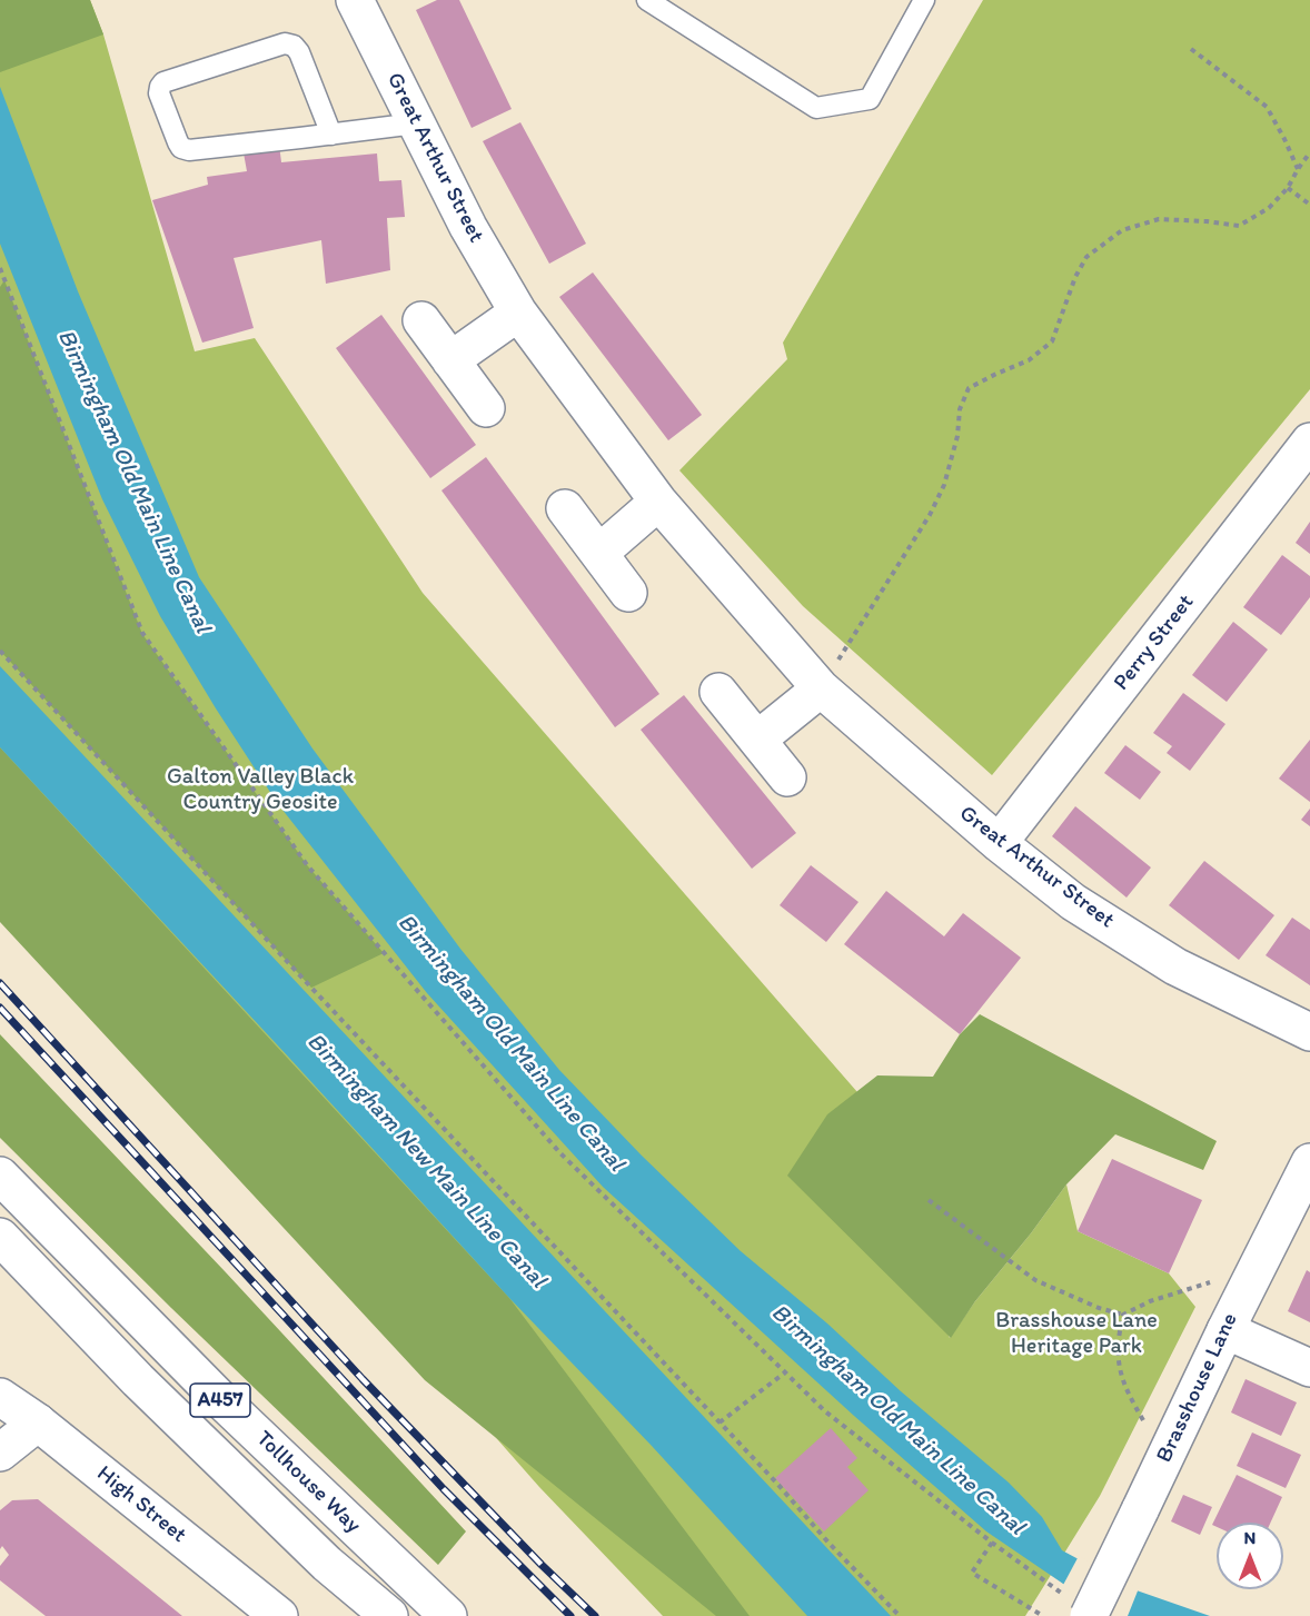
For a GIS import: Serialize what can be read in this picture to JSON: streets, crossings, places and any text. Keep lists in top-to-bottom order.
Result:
{
  "streets": {
    "street": [
      "Great Arthur Street",
      "Perry Street",
      "Brasshouse Lane",
      "A457",
      "Tollhouse Way",
      "High Street"
    ]
  },
  "crossings": [
    ["Great Arthur Street", "Perry Street"]
  ],
  "water": ["Birmingham Old Main Line Canal", "Birmingham New Main Line Canal"],
  "parks": ["Galton Valley Black Country Geosite", "Brasshouse Lane Heritage Park"],
  "north": "top"
}
